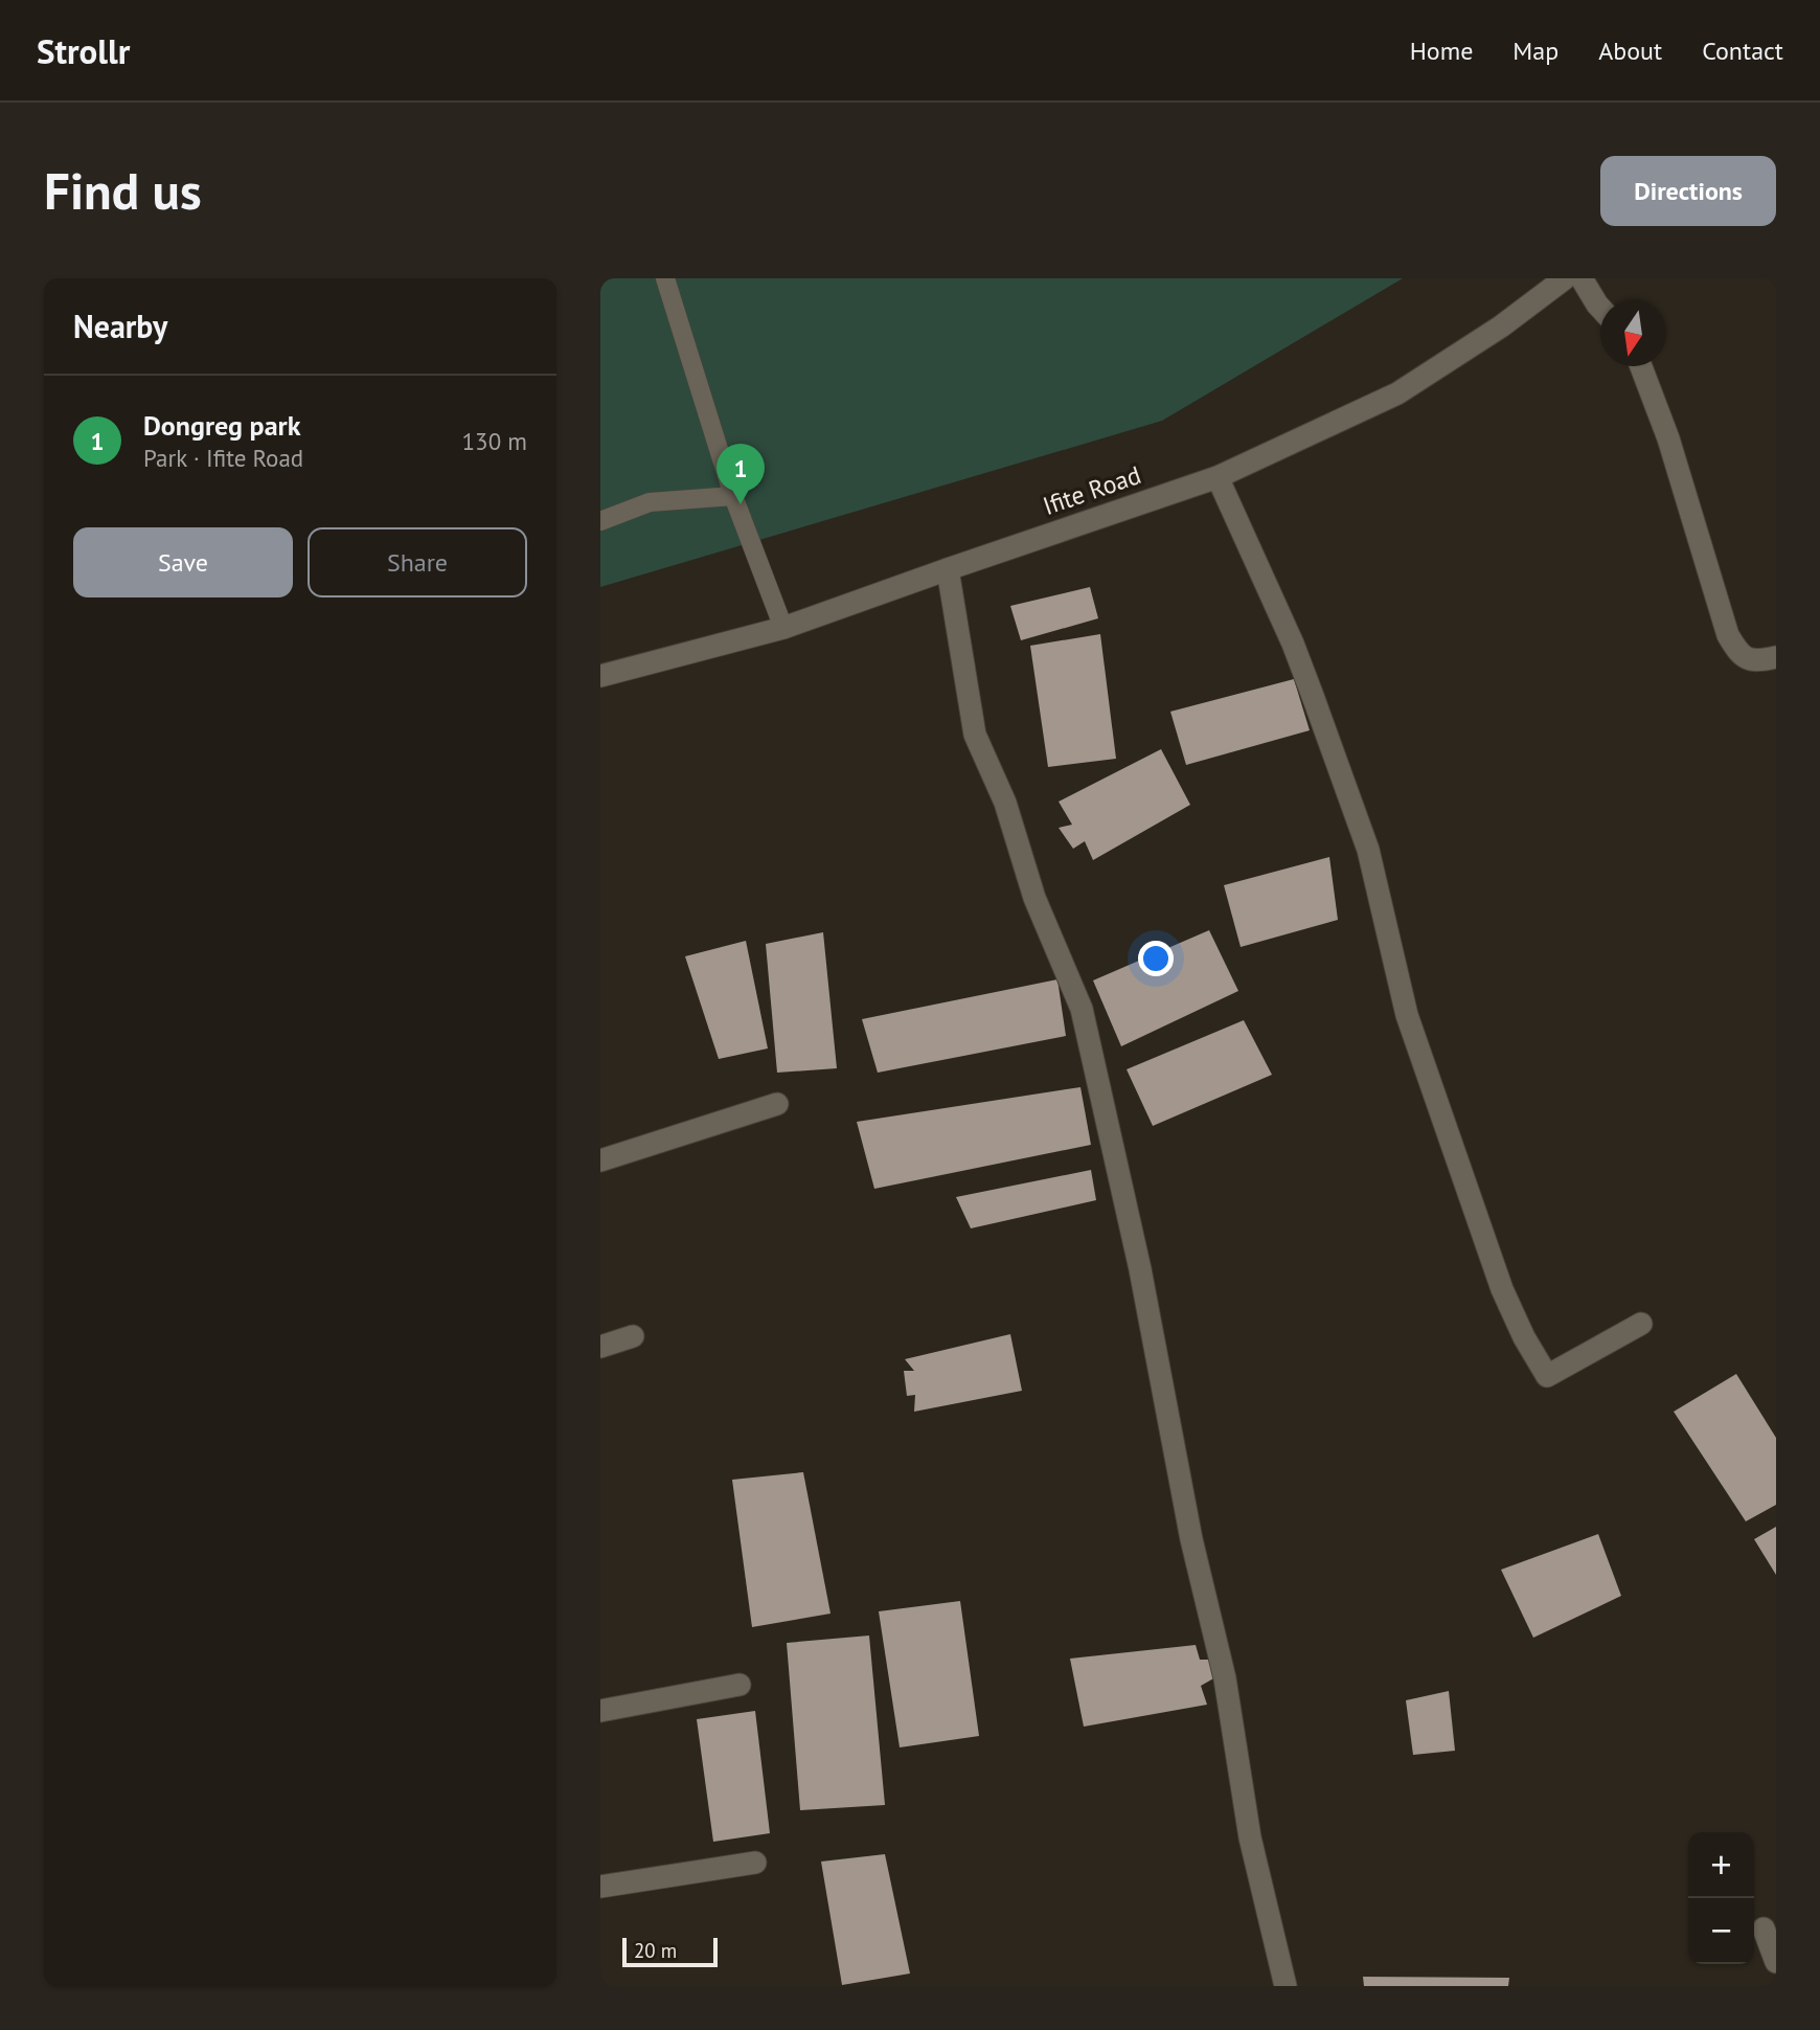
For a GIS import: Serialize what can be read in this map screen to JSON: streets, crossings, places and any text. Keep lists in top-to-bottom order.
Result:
{
  "streets": {
    "street": ["Ifite Road"]
  },
  "scale_bar": "20 m",
  "north": "bottom",
  "page": {
    "header": "Strollr",
    "nav": [
      "Home",
      "Map",
      "About",
      "Contact"
    ],
    "buttons": [
      "Directions",
      ["Save", "Share"]
    ],
    "title": "Find us",
    "heading": "Nearby",
    "list": [
      {
        "mark": "1",
        "name": "Dongreg park",
        "note": "Park · Ifite Road",
        "value": "130 m"
      }
    ],
    "pins": "1",
    "map_buttons": ["+", "−"],
    "scale": "20 m"
  }
}
